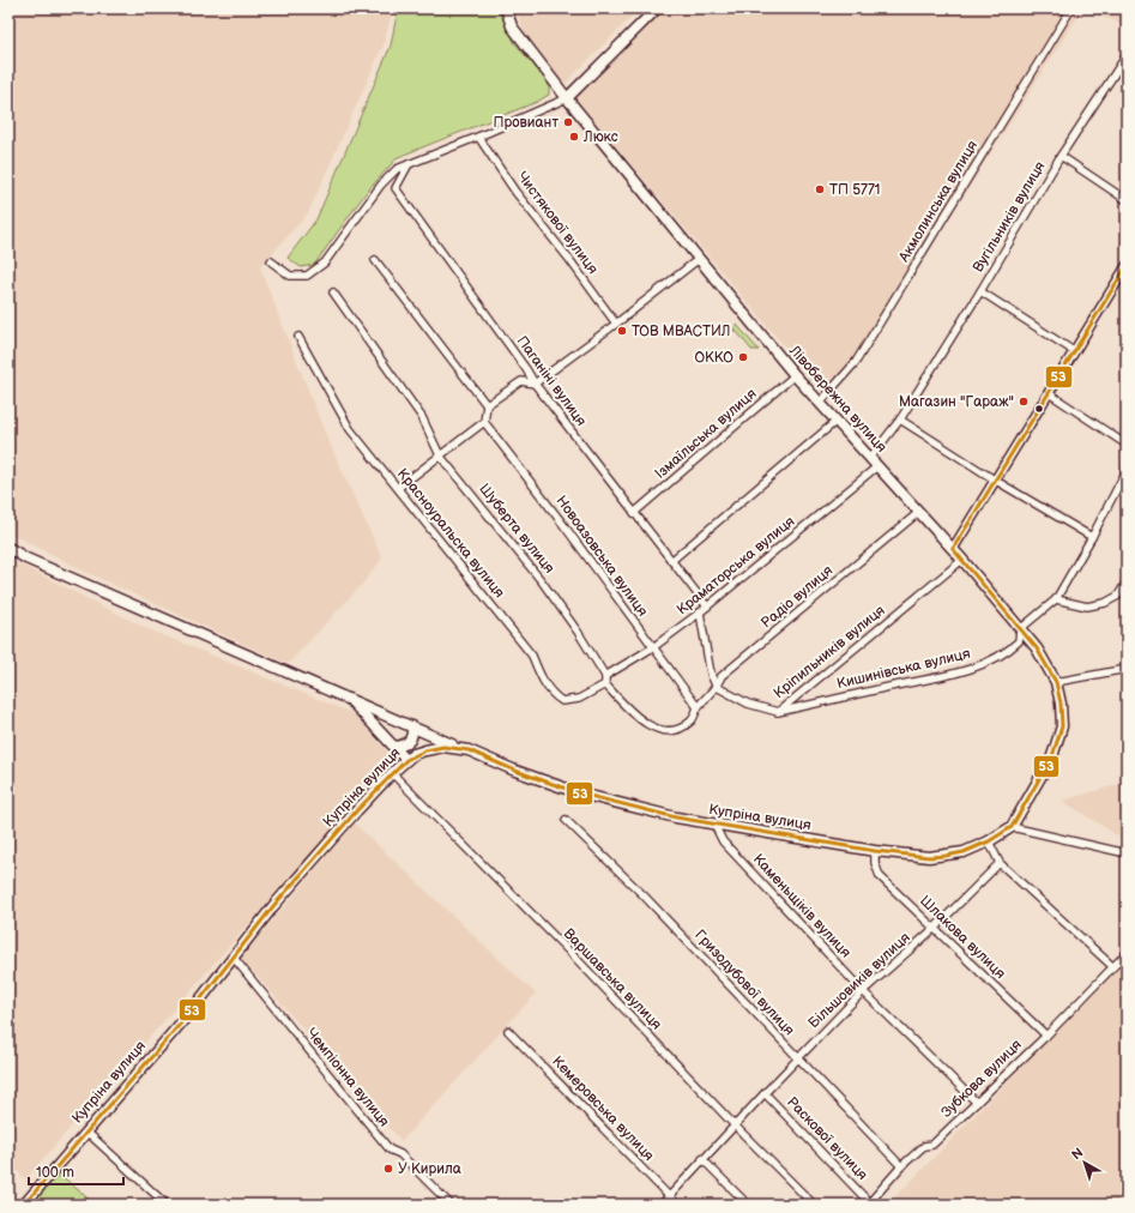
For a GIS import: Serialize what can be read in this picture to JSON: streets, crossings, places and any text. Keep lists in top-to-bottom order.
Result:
{
  "streets": {
    "main road": ["Лівобережна вулиця", "Купріна вулиця"],
    "street": [
      "Акмолинська вулиця",
      "Вугільників вулиця",
      "Чистякової вулиця",
      "Паганіні вулиця",
      "Ізмаїльська вулиця",
      "Шуберта вулиця",
      "Красноуральска вулиця",
      "Новоазовська вулиця",
      "Краматорська вулиця",
      "Радіо вулиця",
      "Кріпильників вулиця",
      "Кишинівська вулиця",
      "Каменьщіків вулиця",
      "Шлакова вулиця",
      "Варшавська вулиця",
      "Більшовиків вулиця",
      "Гризодубової вулиця",
      "Чемпіонна вулиця",
      "Зубкова вулиця",
      "Кемеровська вулиця",
      "Раскової вулиця"
    ]
  },
  "crossings": [
    ["Акмолинська вулиця", "Лівобережна вулиця"],
    ["Вугільників вулиця", "Лівобережна вулиця"],
    ["Паганіні вулиця", "Ізмаїльська вулиця"],
    ["Паганіні вулиця", "Краматорська вулиця"],
    ["Лівобережна вулиця", "Ізмаїльська вулиця"],
    ["Лівобережна вулиця", "Краматорська вулиця"],
    ["Лівобережна вулиця", "Радіо вулиця"],
    ["Лівобережна вулиця", "Кріпильників вулиця"],
    ["Лівобережна вулиця", "Кишинівська вулиця"],
    ["Лівобережна вулиця", "Купріна вулиця"],
    ["Шуберта вулиця", "Красноуральска вулиця"],
    ["Шуберта вулиця", "Новоазовська вулиця"],
    ["Шуберта вулиця", "Краматорська вулиця"],
    ["Шуберта вулиця", "Радіо вулиця"],
    ["Красноуральска вулиця", "Краматорська вулиця"],
    ["Новоазовська вулиця", "Краматорська вулиця"],
    ["Новоазовська вулиця", "Радіо вулиця"],
    ["Радіо вулиця", "Кріпильників вулиця"],
    ["Кріпильників вулиця", "Кишинівська вулиця"],
    ["Купріна вулиця", "Каменьщіків вулиця"],
    ["Купріна вулиця", "Шлакова вулиця"],
    ["Купріна вулиця", "Варшавська вулиця"],
    ["Купріна вулиця", "Чемпіонна вулиця"],
    ["Каменьщіків вулиця", "Більшовиків вулиця"],
    ["Каменьщіків вулиця", "Зубкова вулиця"],
    ["Шлакова вулиця", "Більшовиків вулиця"],
    ["Шлакова вулиця", "Зубкова вулиця"],
    ["Варшавська вулиця", "Більшовиків вулиця"],
    ["Більшовиків вулиця", "Гризодубової вулиця"],
    ["Більшовиків вулиця", "Кемеровська вулиця"],
    ["Більшовиків вулиця", "Раскової вулиця"],
    ["Гризодубової вулиця", "Зубкова вулиця"],
    ["Зубкова вулиця", "Раскової вулиця"]
  ],
  "places": [
    "Провиант",
    "Люкс",
    "ТП 5771",
    "ТОВ МВАСТИЛ",
    "ОККО",
    "Магазин \"Гараж\"",
    "У Кирила"
  ],
  "lines": ["transit line 53"],
  "scale_bar": "100 m",
  "north": "top left"
}
